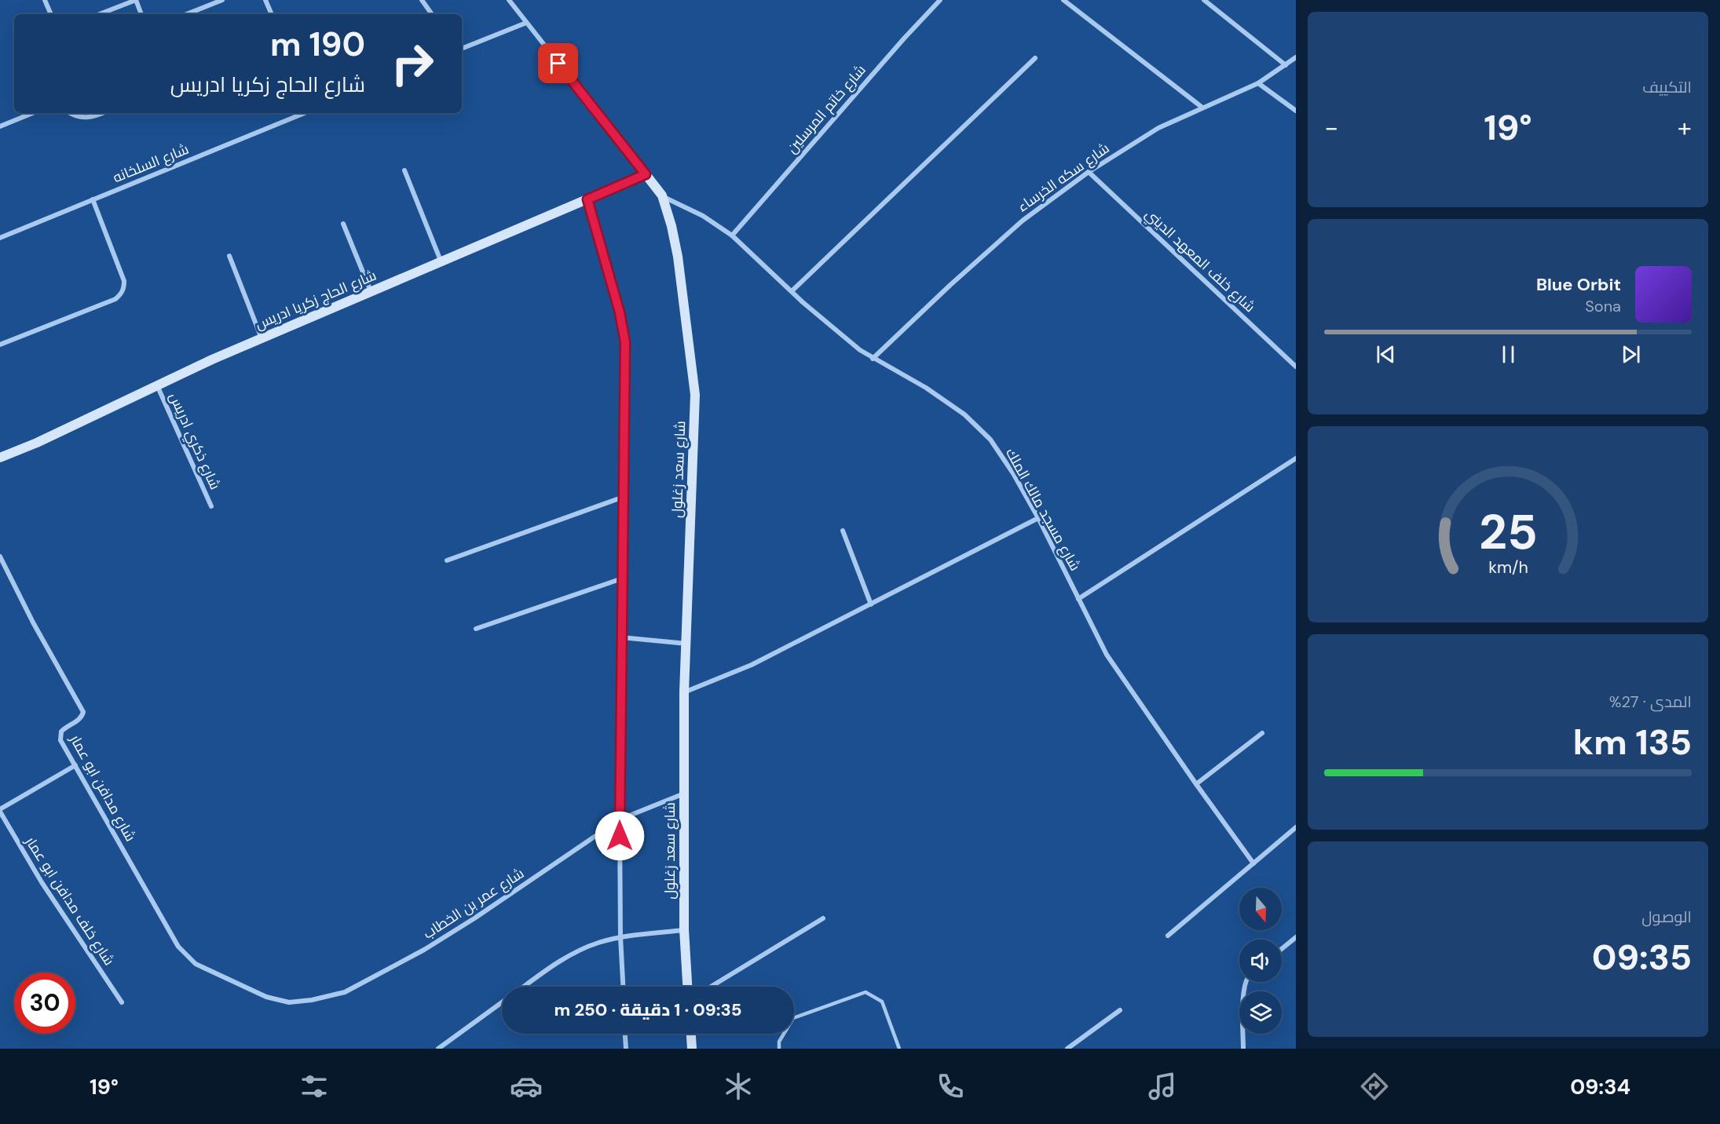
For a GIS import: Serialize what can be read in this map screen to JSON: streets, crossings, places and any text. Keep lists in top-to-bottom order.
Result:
{
  "streets": {
    "street": [
      "شارع خاتم المرسلين",
      "شارع السلخانه",
      "شارع سكه الخرساء",
      "شارع خلف المعهد الديني",
      "شارع الحاج زكريا ادريس",
      "شارع ذكري ادريس",
      "شارع سعد زغلول",
      "شارع مسجد مالك الملك",
      "شارع مدافن ابو عمار",
      "شارع خلف مدافن ابو عمار",
      "شارع عمر بن الخطاب"
    ]
  },
  "crossings": [
    ["شارع خاتم المرسلين", "شارع مسجد مالك الملك"],
    ["شارع سكه الخرساء", "شارع خلف المعهد الديني"],
    ["شارع سكه الخرساء", "شارع مسجد مالك الملك"],
    ["شارع الحاج زكريا ادريس", "شارع ذكري ادريس"],
    ["شارع الحاج زكريا ادريس", "شارع سعد زغلول"],
    ["شارع سعد زغلول", "شارع مسجد مالك الملك"],
    ["شارع سعد زغلول", "شارع عمر بن الخطاب"],
    ["شارع مدافن ابو عمار", "شارع عمر بن الخطاب"]
  ],
  "north": "bottom",
  "page": {
    "tile": [
      "التكييف",
      ["المدى · 27%", "135 km"],
      ["الوصول", "09:35"]
    ],
    "turn": ["190 m", "شارع الحاج زكريا ادريس"],
    "heat": ["−", "19°", "+"],
    "song": ["Blue Orbit", "Sona"],
    "limit": "30",
    "trip": "09:35 · 1 دقيقة · 250 m",
    "tabs": ["09:34", "19°"],
    "gauge": ["25", "km/h"]
  }
}
